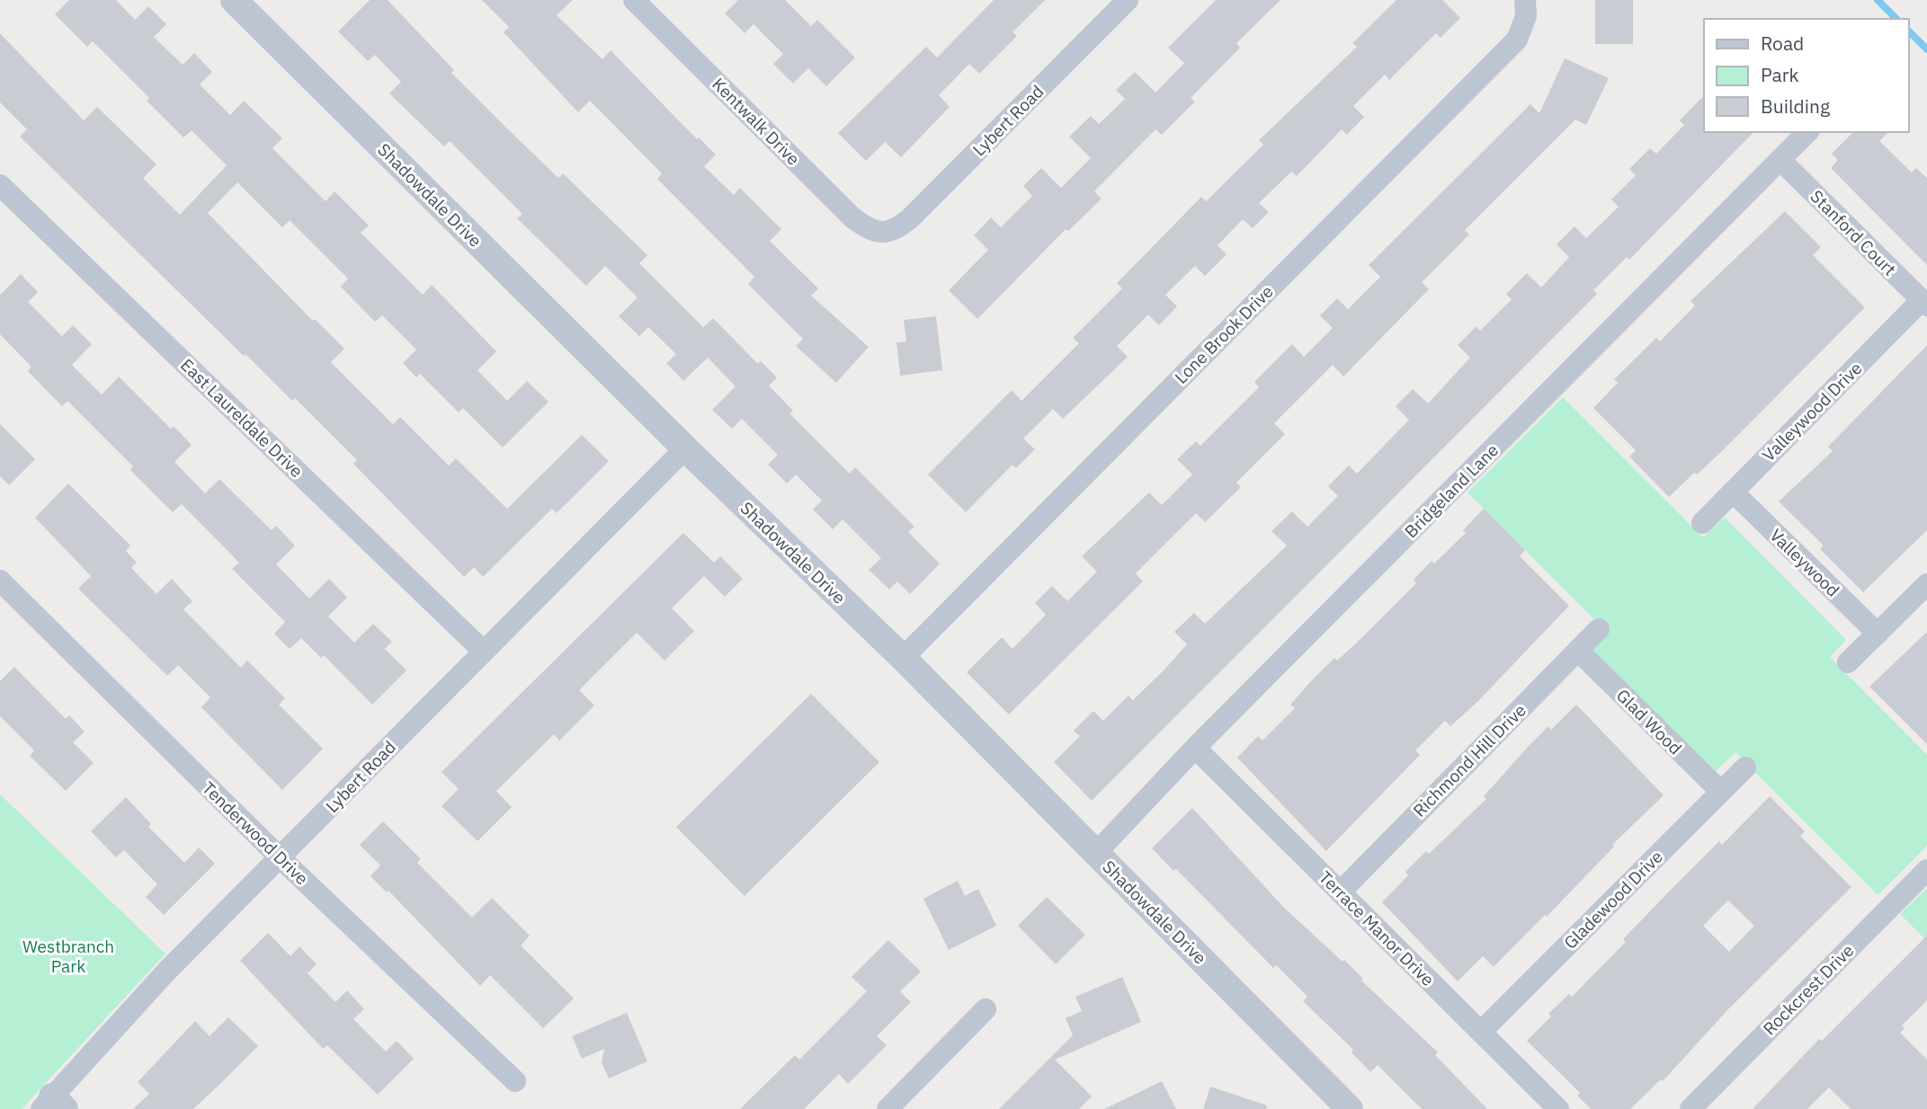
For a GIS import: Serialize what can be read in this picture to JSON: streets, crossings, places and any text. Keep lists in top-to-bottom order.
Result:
{
  "streets": {
    "street": [
      "Lybert Road",
      "Kentwalk Drive",
      "Shadowdale Drive",
      "Stanford Court",
      "Lone Brook Drive",
      "Valleywood Drive",
      "East Laureldale Drive",
      "Bridgeland Lane",
      "Valleywood",
      "Glad Wood",
      "Richmond Hill Drive",
      "Tenderwood Drive",
      "Gladewood Drive",
      "Terrace Manor Drive",
      "Rockcrest Drive"
    ]
  },
  "crossings": [
    ["Lybert Road", "Kentwalk Drive"],
    ["Lybert Road", "Shadowdale Drive"],
    ["Lybert Road", "East Laureldale Drive"],
    ["Lybert Road", "Tenderwood Drive"],
    ["Shadowdale Drive", "Lone Brook Drive"],
    ["Shadowdale Drive", "Bridgeland Lane"],
    ["Stanford Court", "Valleywood Drive"],
    ["Stanford Court", "Bridgeland Lane"],
    ["Valleywood Drive", "Valleywood"],
    ["Bridgeland Lane", "Terrace Manor Drive"],
    ["Glad Wood", "Richmond Hill Drive"],
    ["Glad Wood", "Gladewood Drive"],
    ["Richmond Hill Drive", "Terrace Manor Drive"],
    ["Gladewood Drive", "Terrace Manor Drive"]
  ],
  "parks": ["Westbranch Park"],
  "legend": ["Road", "Park", "Building"]
}
